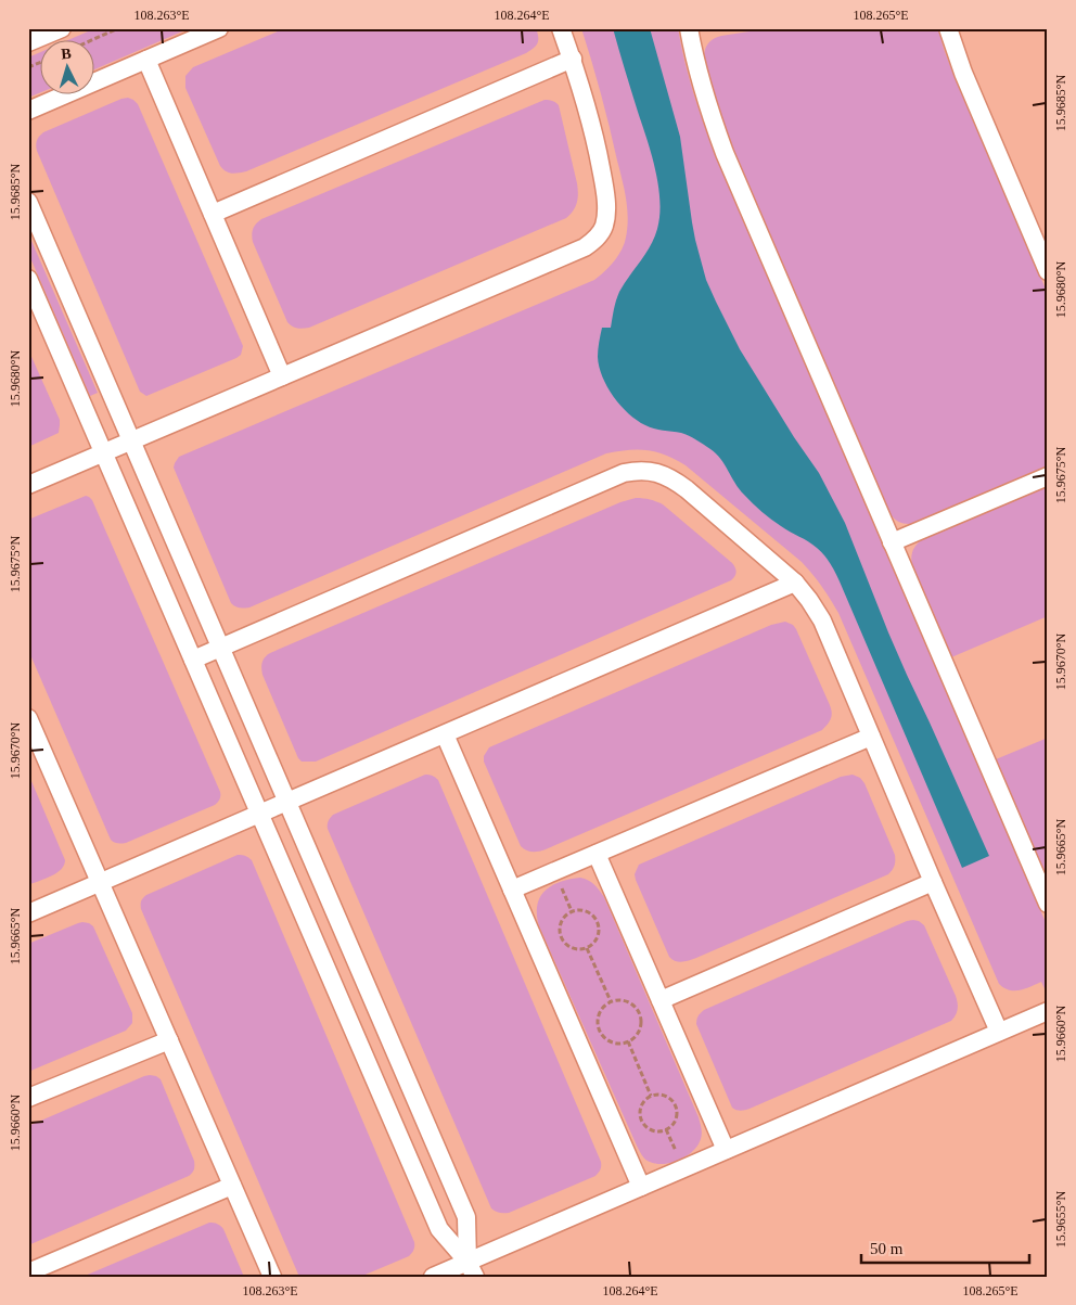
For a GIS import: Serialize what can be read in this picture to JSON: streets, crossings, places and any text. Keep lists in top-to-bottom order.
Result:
{
  "scale_bar": "50 m",
  "north": "top",
  "coordinates": [
    "108.263°E",
    "108.264°E",
    "108.265°E",
    "15.9685°N",
    "15.9680°N",
    "15.9675°N",
    "15.9670°N",
    "15.9665°N",
    "15.9660°N",
    "15.9655°N"
  ]
}
